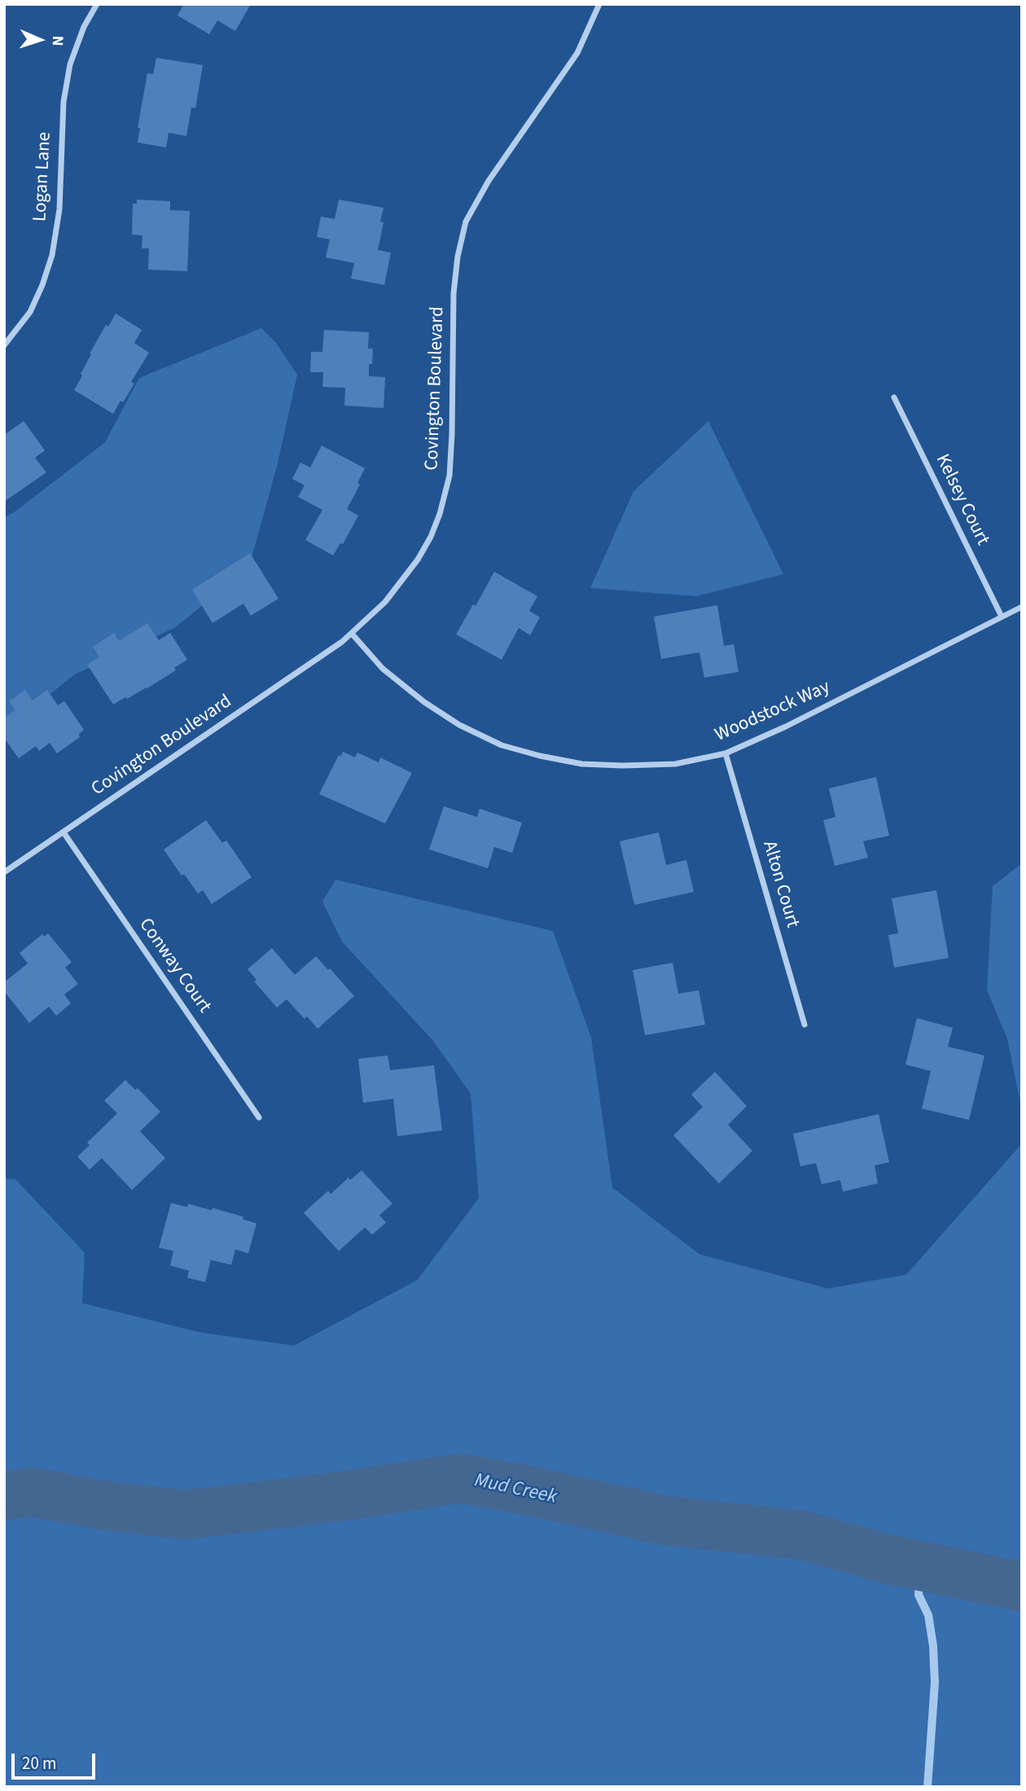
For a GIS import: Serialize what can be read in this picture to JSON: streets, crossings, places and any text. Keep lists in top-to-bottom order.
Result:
{
  "streets": {
    "street": [
      "Logan Lane",
      "Covington Boulevard",
      "Kelsey Court",
      "Woodstock Way",
      "Alton Court",
      "Conway Court"
    ]
  },
  "crossings": [
    ["Covington Boulevard", "Woodstock Way"],
    ["Covington Boulevard", "Conway Court"],
    ["Kelsey Court", "Woodstock Way"],
    ["Woodstock Way", "Alton Court"]
  ],
  "water": ["Mud Creek"],
  "scale_bar": "20 m",
  "north": "right"
}
